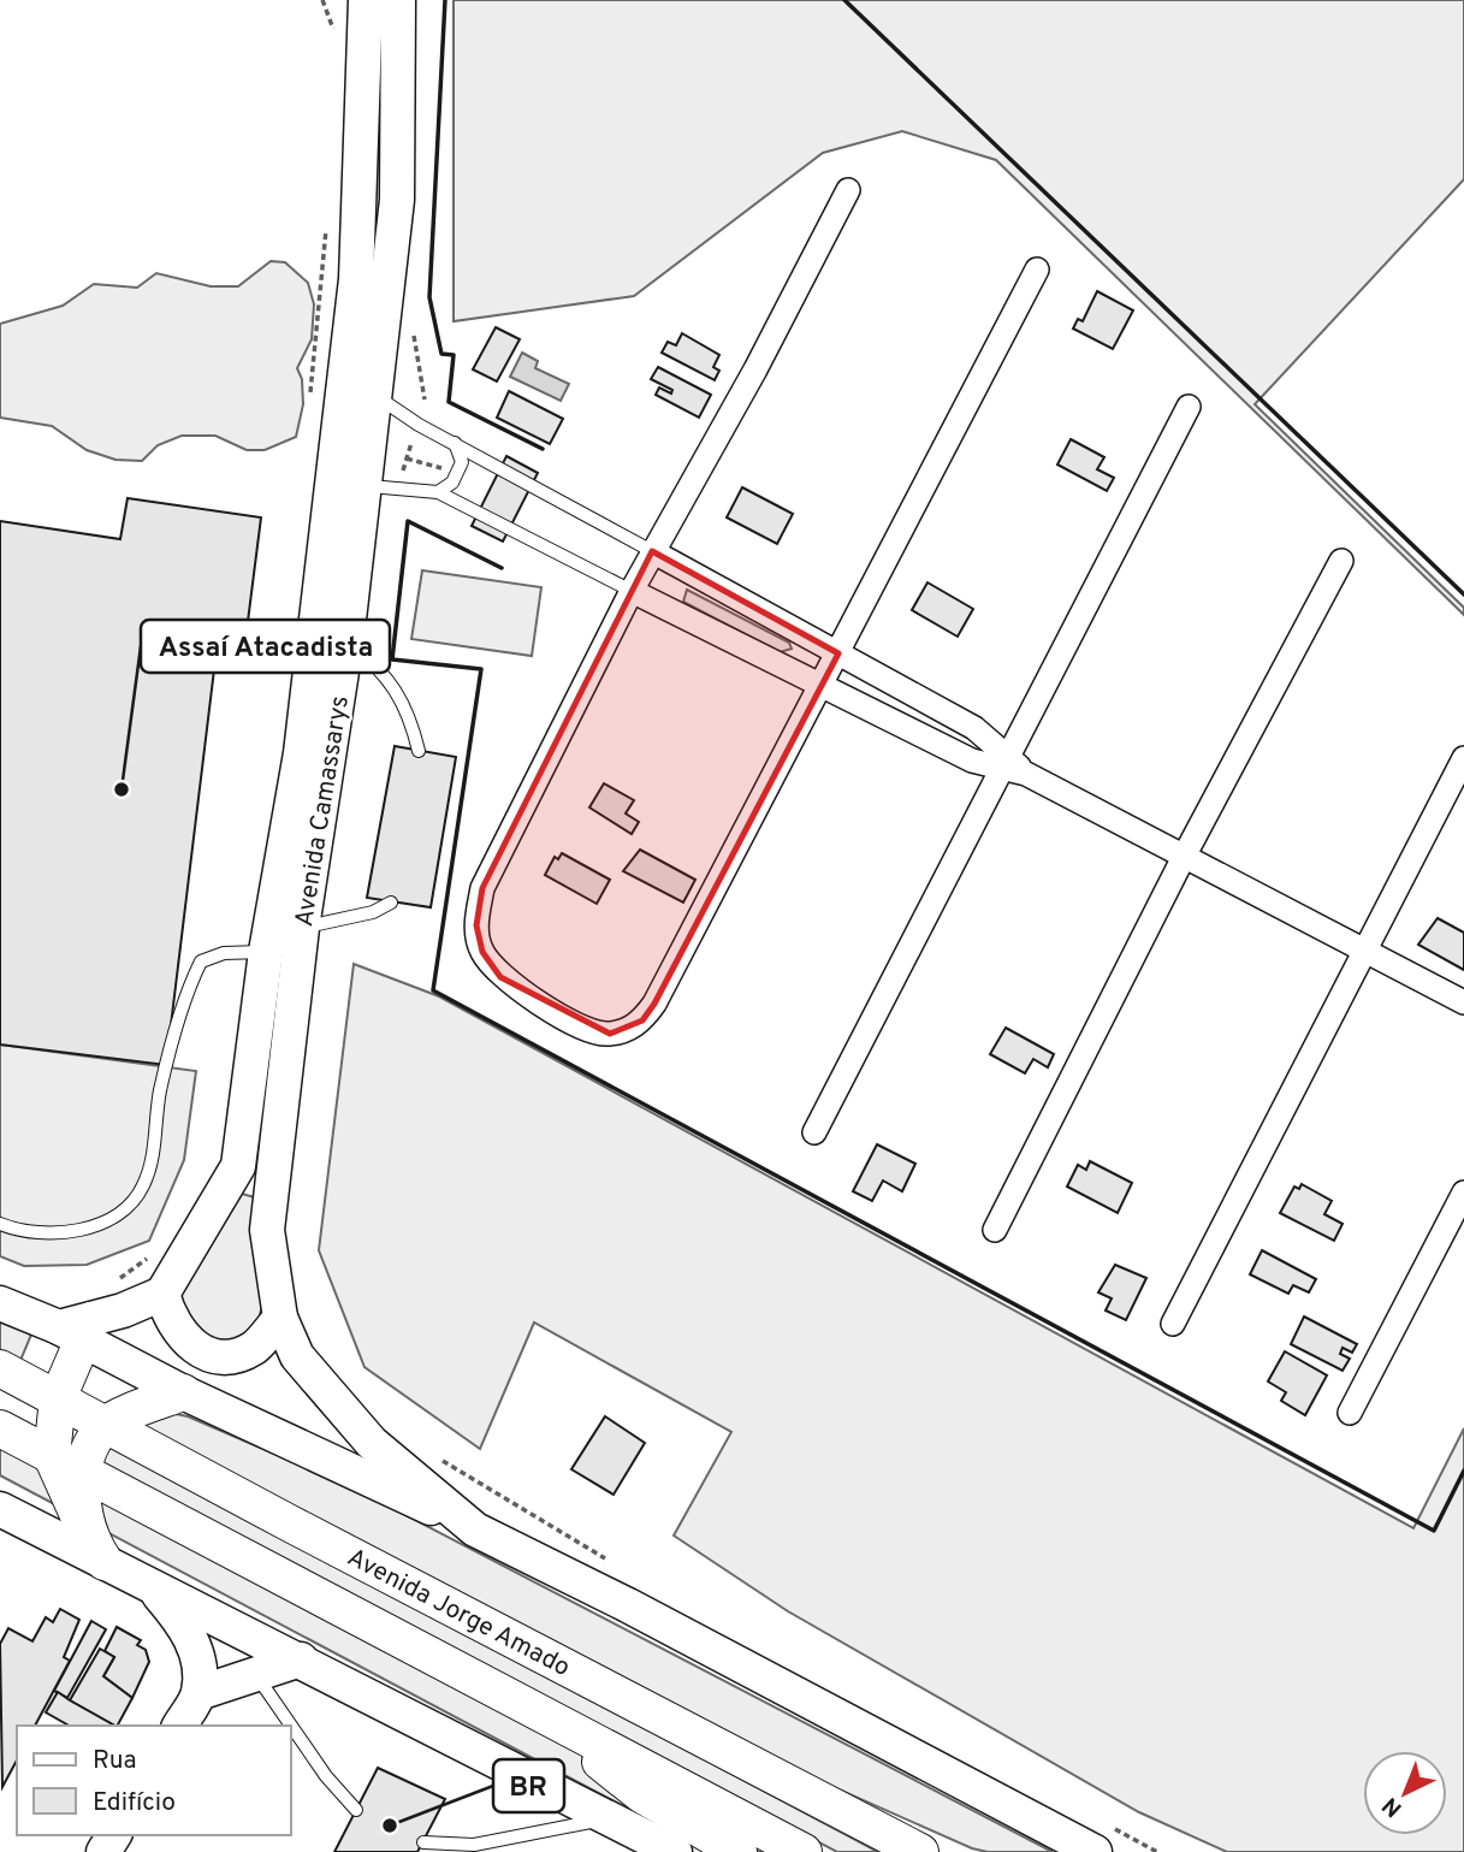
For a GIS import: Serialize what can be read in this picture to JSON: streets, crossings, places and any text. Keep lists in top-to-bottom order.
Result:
{
  "streets": {
    "main road": ["Avenida Jorge Amado"],
    "street": ["Avenida Camassarys"]
  },
  "places": ["Assaí Atacadista", "BR"],
  "legend": ["Rua", "Edifício"],
  "north": "bottom left"
}
